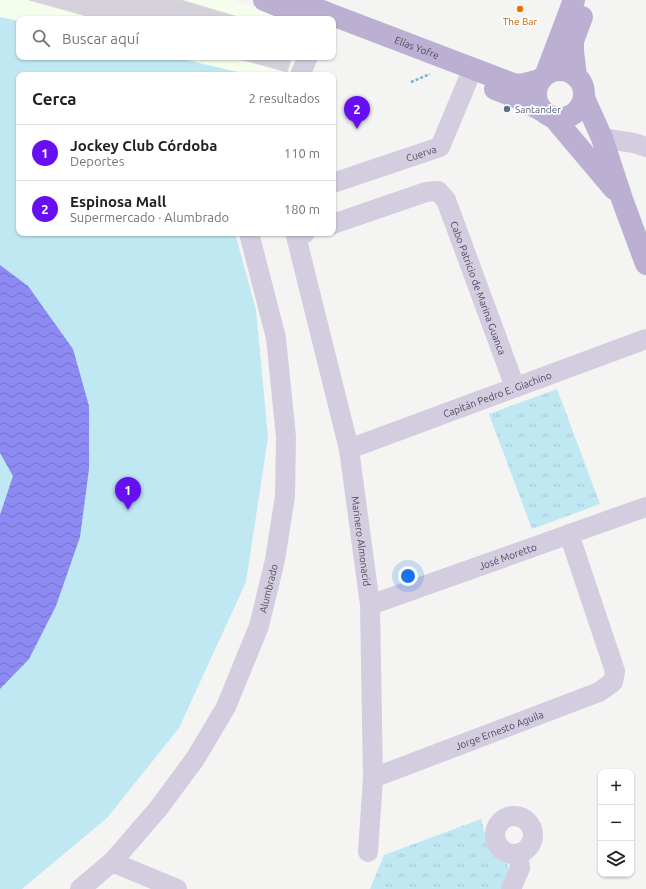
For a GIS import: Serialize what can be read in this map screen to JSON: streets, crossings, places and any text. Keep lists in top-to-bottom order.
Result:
{
  "streets": {
    "main road": ["Elías Yofre"],
    "street": [
      "Cuerva",
      "Cabo Patricio de Marina Guanca",
      "Capitán Pedro E. Giachino",
      "Marinero Almonacid",
      "José Moretto",
      "Alumbrado",
      "Jorge Ernesto Aguila"
    ]
  },
  "crossings": [
    ["Elías Yofre", "Cuerva"],
    ["Cabo Patricio de Marina Guanca", "Capitán Pedro E. Giachino"],
    ["Capitán Pedro E. Giachino", "Marinero Almonacid"],
    ["Marinero Almonacid", "José Moretto"],
    ["Marinero Almonacid", "Jorge Ernesto Aguila"],
    ["José Moretto", "Jorge Ernesto Aguila"]
  ],
  "places": ["The Bar", "Santander"],
  "page": {
    "search": "Buscar aquí",
    "heading": ["Cerca", "2 resultados"],
    "pins": ["2", "1"],
    "list": [
      {
        "mark": "1",
        "name": "Jockey Club Córdoba",
        "note": "Deportes",
        "value": "110 m"
      },
      {
        "mark": "2",
        "name": "Espinosa Mall",
        "note": "Supermercado · Alumbrado",
        "value": "180 m"
      }
    ],
    "map_buttons": ["+", "−"]
  }
}
